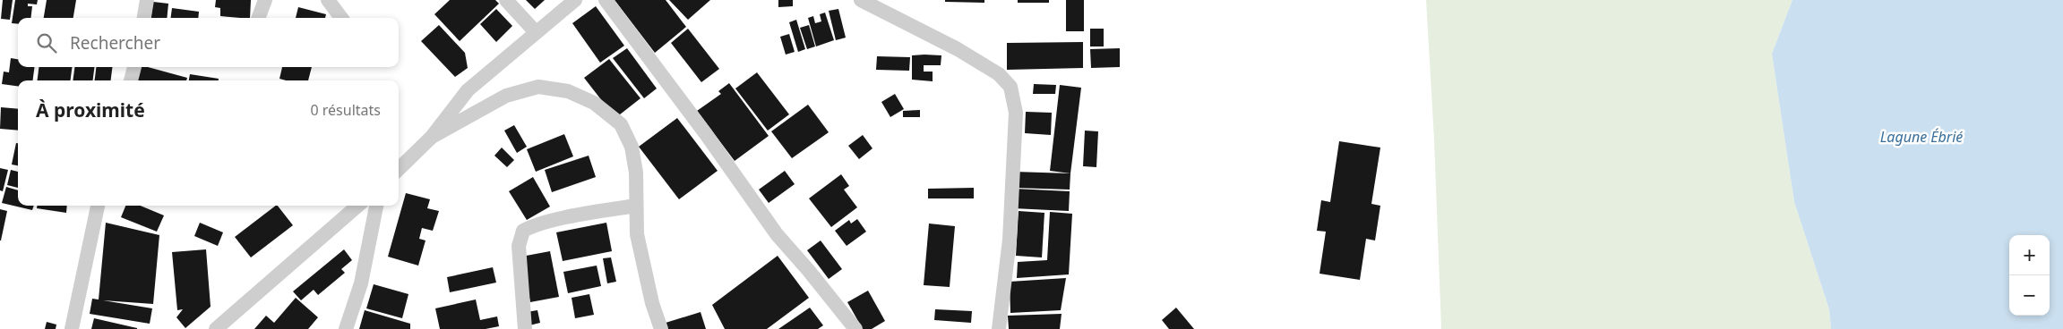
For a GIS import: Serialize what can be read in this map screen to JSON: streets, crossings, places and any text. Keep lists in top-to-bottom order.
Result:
{
  "water": ["Lagune Ébrié"],
  "page": {
    "search": "Rechercher",
    "heading": ["À proximité", "0 résultats"],
    "map_buttons": ["+", "−"]
  }
}
